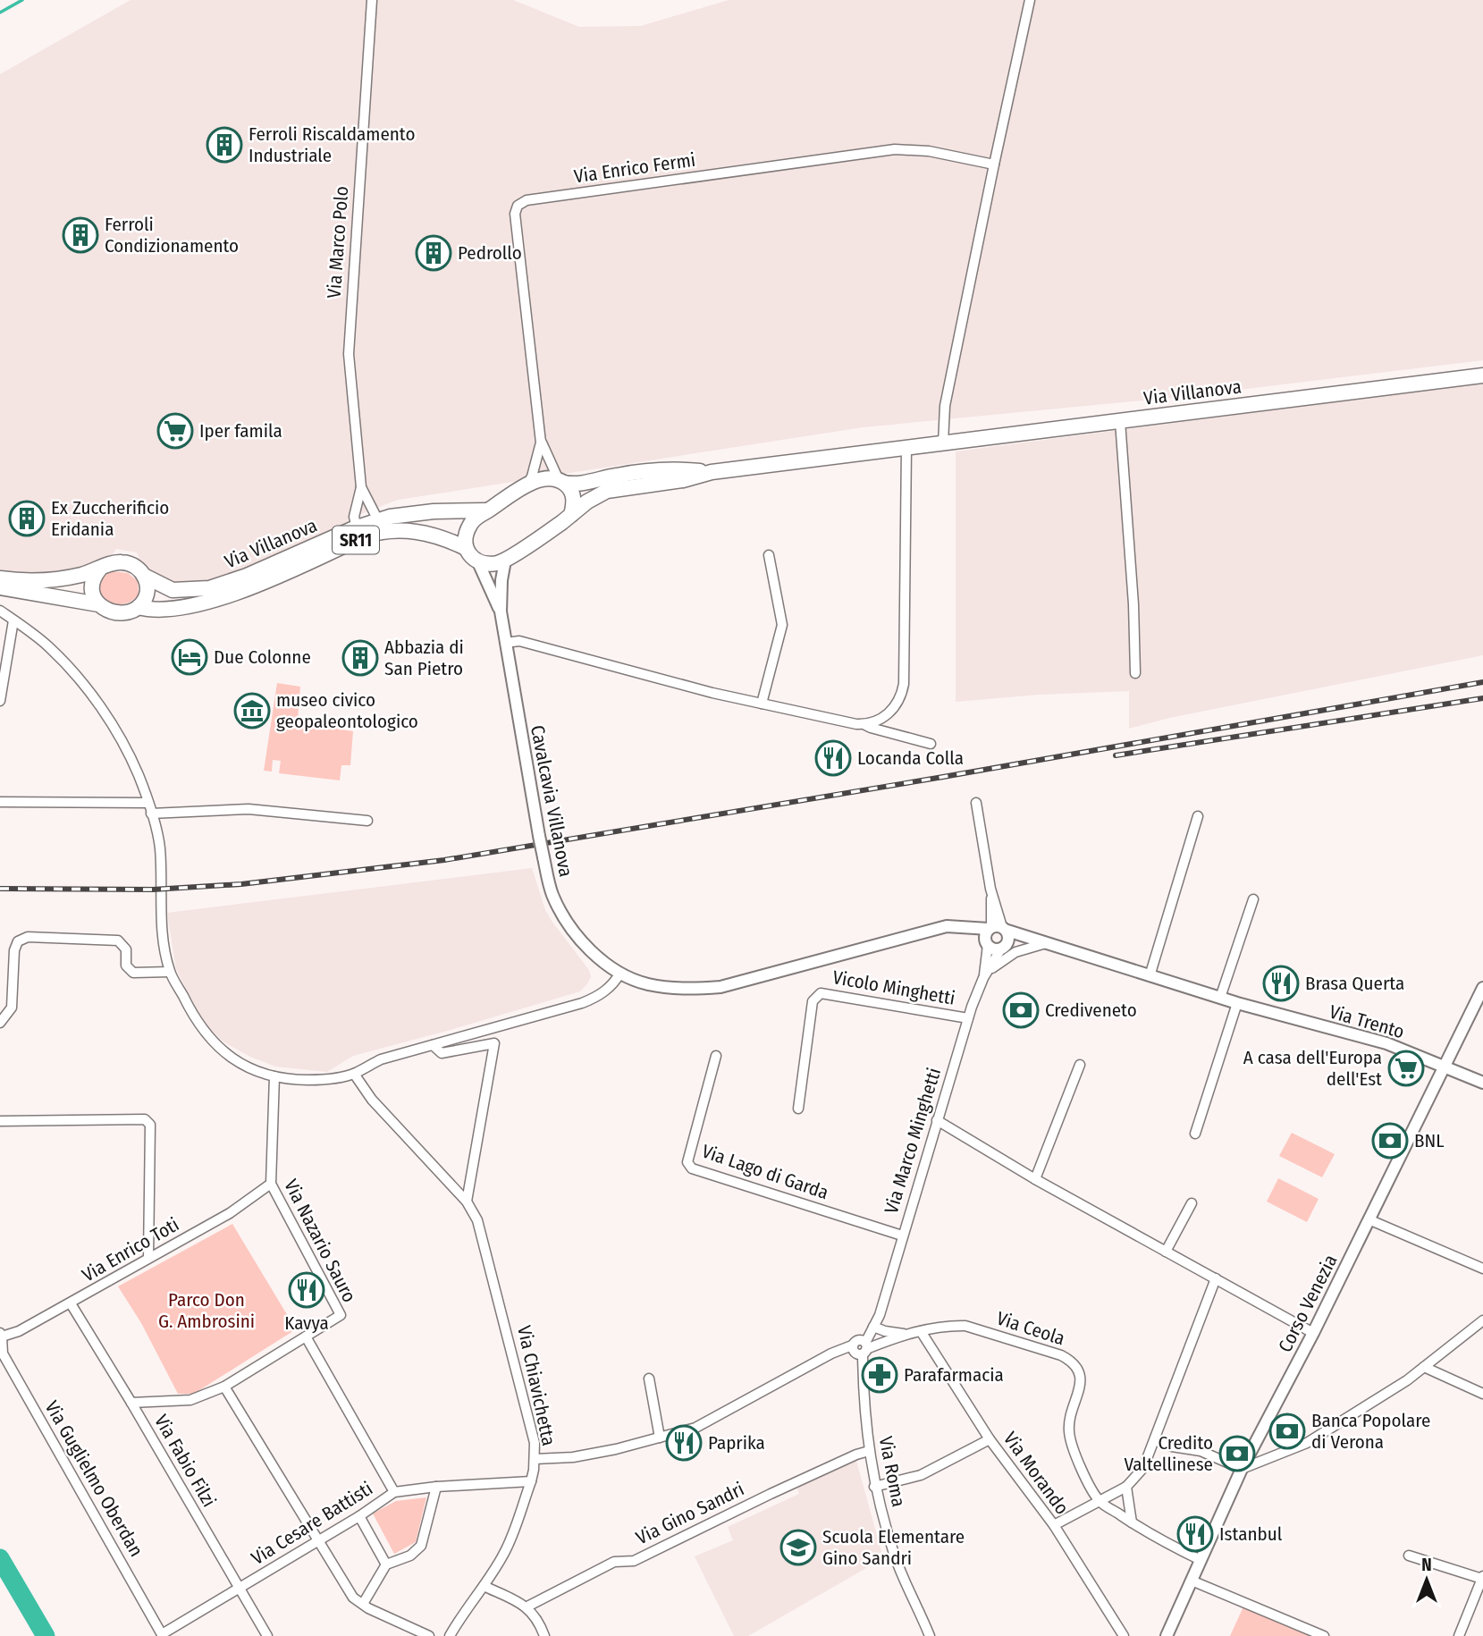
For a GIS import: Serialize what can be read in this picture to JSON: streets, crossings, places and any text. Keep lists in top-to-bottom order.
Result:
{
  "streets": {
    "main road": ["Via Villanova", "SR11"],
    "street": [
      "Via Enrico Fermi",
      "Via Marco Polo",
      "Cavalcavia Villanova",
      "Vicolo Minghetti",
      "Via Trento",
      "Via Marco Minghetti",
      "Via Lago di Garda",
      "Via Nazario Sauro",
      "Via Enrico Toti",
      "Corso Venezia",
      "Via Ceola",
      "Via Chiavichetta",
      "Via Fabio Filzi",
      "Via Roma",
      "Via Morando",
      "Via Guglielmo Oberdan",
      "Via Gino Sandri",
      "Via Cesare Battisti"
    ]
  },
  "crossings": [
    ["Via Enrico Fermi", "Via Villanova"],
    ["Via Marco Polo", "Via Villanova"],
    ["Via Villanova", "SR11"],
    ["Via Villanova", "Cavalcavia Villanova"],
    ["Cavalcavia Villanova", "Via Trento"],
    ["Cavalcavia Villanova", "Via Marco Minghetti"],
    ["Vicolo Minghetti", "Via Marco Minghetti"],
    ["Via Trento", "Via Marco Minghetti"],
    ["Via Trento", "Corso Venezia"],
    ["Via Marco Minghetti", "Via Lago di Garda"],
    ["Via Nazario Sauro", "Via Enrico Toti"],
    ["Via Enrico Toti", "Via Fabio Filzi"],
    ["Via Enrico Toti", "Via Guglielmo Oberdan"],
    ["Corso Venezia", "Via Ceola"],
    ["Via Ceola", "Via Roma"],
    ["Via Ceola", "Via Morando"],
    ["Via Chiavichetta", "Via Cesare Battisti"],
    ["Via Fabio Filzi", "Via Cesare Battisti"],
    ["Via Roma", "Via Gino Sandri"],
    ["Via Guglielmo Oberdan", "Via Cesare Battisti"]
  ],
  "parks": ["Parco Don G. Ambrosini"],
  "places": {
    "building": [
      "Ferroli Riscaldamento Industriale",
      "Ferroli Condizionamento",
      "Pedrollo",
      "Ex Zuccherificio Eridania",
      "Abbazia di San Pietro"
    ],
    "supermarket": ["Iper famila", "A casa dell'Europa dell'Est"],
    "hotel": ["Due Colonne"],
    "museum": ["museo civico geopaleontologico"],
    "restaurant": [
      "Locanda Colla",
      "Brasa Querta",
      "Kavya",
      "Paprika",
      "Istanbul"
    ],
    "bank": [
      "Crediveneto",
      "BNL",
      "Banca Popolare di Verona",
      "Credito Valtellinese"
    ],
    "pharmacy": ["Parafarmacia"],
    "school or university": ["Scuola Elementare Gino Sandri"]
  },
  "north": "top"
}
